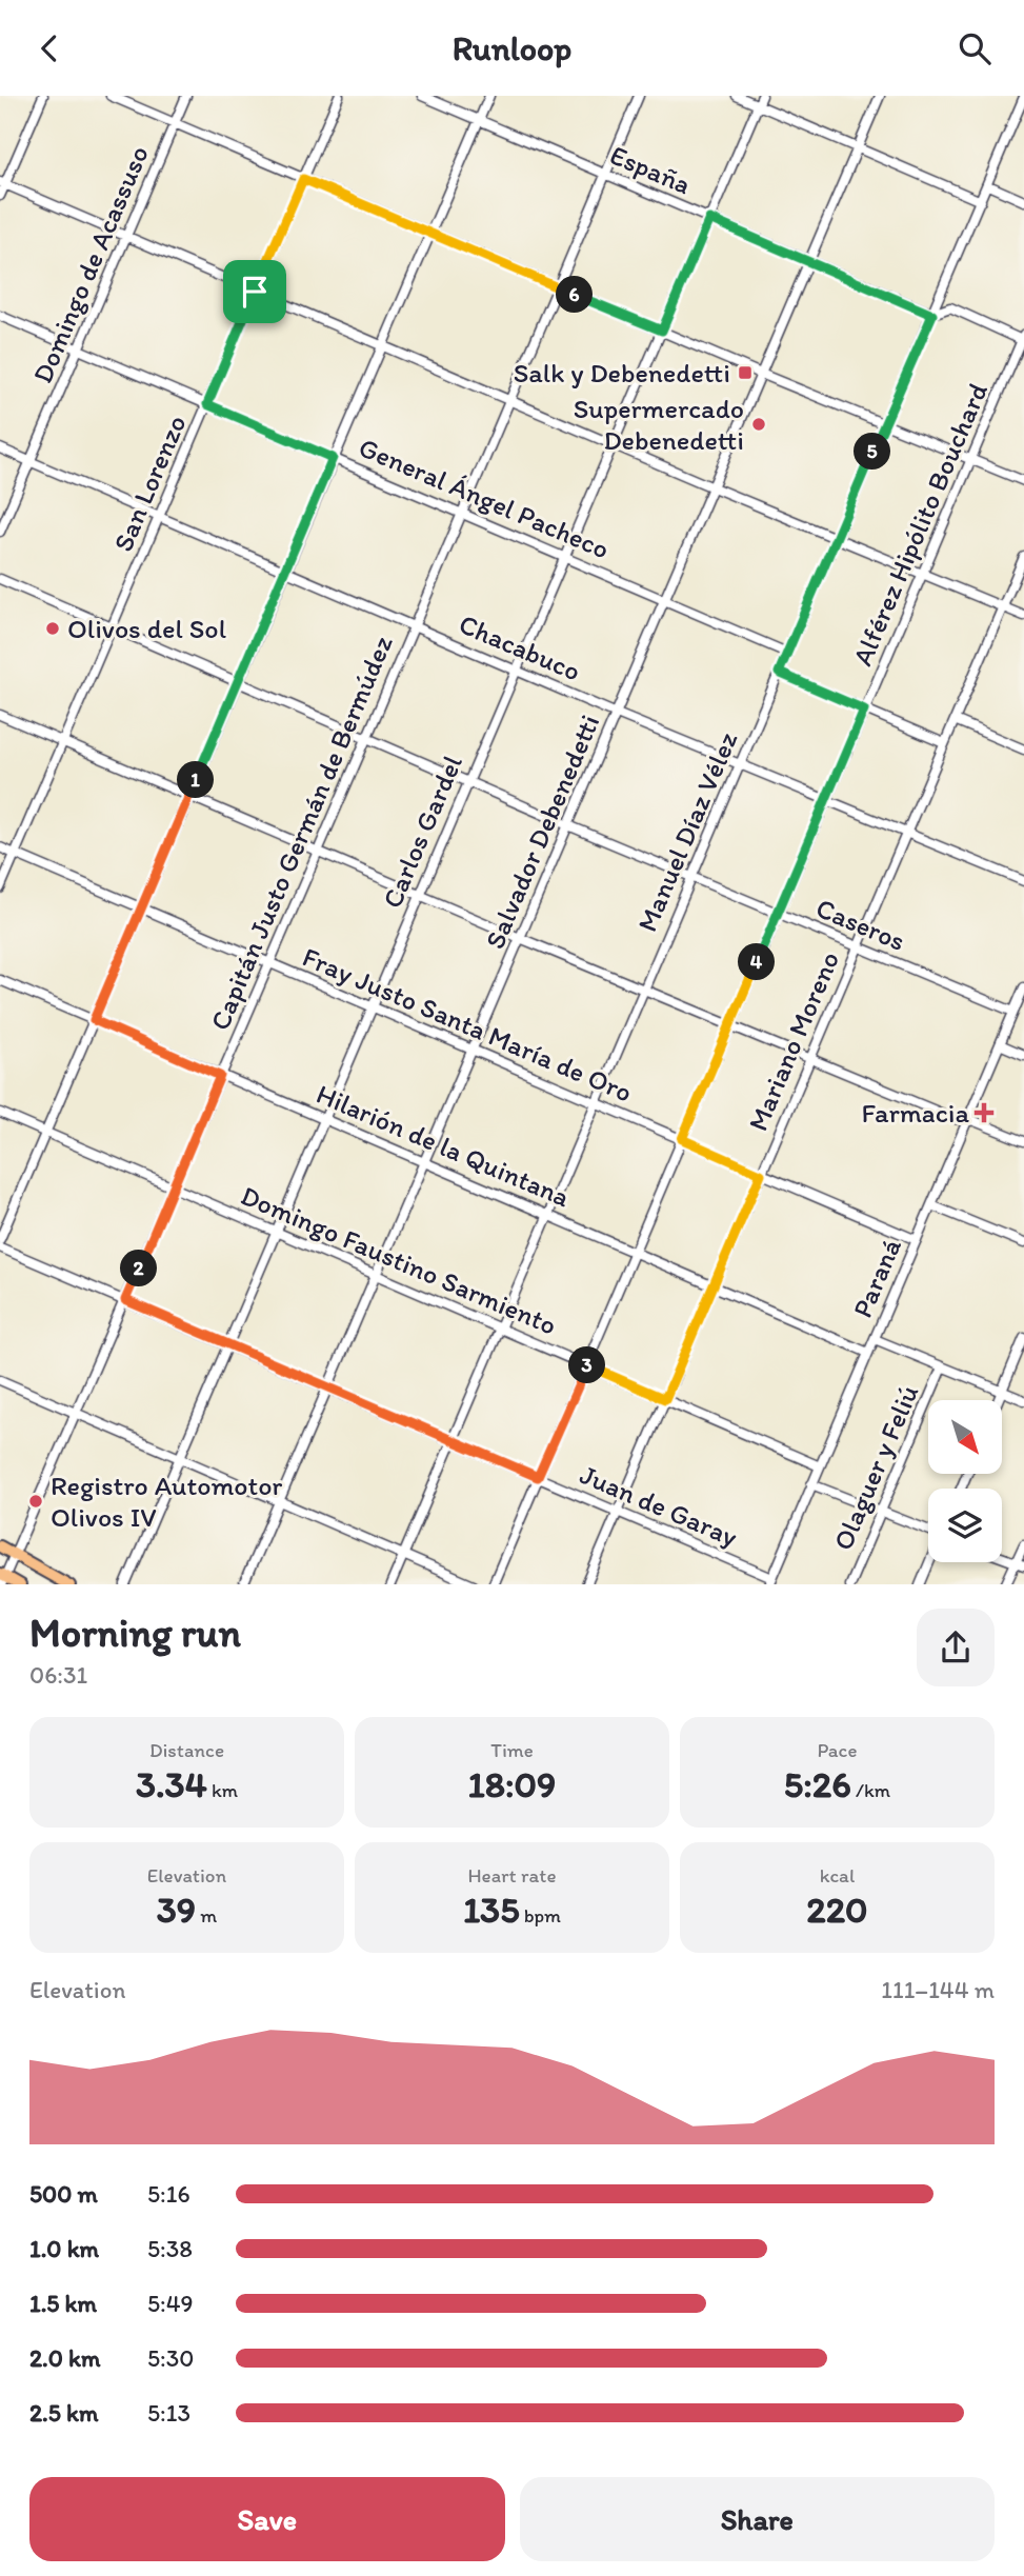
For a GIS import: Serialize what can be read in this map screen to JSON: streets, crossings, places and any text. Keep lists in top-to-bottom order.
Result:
{
  "streets": {
    "street": [
      "España",
      "Domingo de Acassuso",
      "San Lorenzo",
      "General Ángel Pacheco",
      "Alférez Hipólito Bouchard",
      "Chacabuco",
      "Carlos Gardel",
      "Salvador Debenedetti",
      "Manuel Díaz Vélez",
      "Capitán Justo Germán de Bermúdez",
      "Caseros",
      "Fray Justo Santa María de Oro",
      "Mariano Moreno",
      "Hilarión de la Quintana",
      "Domingo Faustino Sarmiento",
      "Paraná",
      "Olaguer y Feliú",
      "Juan de Garay"
    ]
  },
  "crossings": [
    ["España", "Alférez Hipólito Bouchard"],
    ["España", "Carlos Gardel"],
    ["España", "Salvador Debenedetti"],
    ["España", "Manuel Díaz Vélez"],
    ["España", "Capitán Justo Germán de Bermúdez"],
    ["Domingo de Acassuso", "General Ángel Pacheco"],
    ["Domingo de Acassuso", "Chacabuco"],
    ["San Lorenzo", "General Ángel Pacheco"],
    ["San Lorenzo", "Chacabuco"],
    ["San Lorenzo", "Caseros"],
    ["San Lorenzo", "Fray Justo Santa María de Oro"],
    ["General Ángel Pacheco", "Carlos Gardel"],
    ["General Ángel Pacheco", "Salvador Debenedetti"],
    ["General Ángel Pacheco", "Manuel Díaz Vélez"],
    ["General Ángel Pacheco", "Capitán Justo Germán de Bermúdez"],
    ["Alférez Hipólito Bouchard", "Chacabuco"],
    ["Alférez Hipólito Bouchard", "Caseros"],
    ["Alférez Hipólito Bouchard", "Fray Justo Santa María de Oro"],
    ["Alférez Hipólito Bouchard", "Hilarión de la Quintana"],
    ["Alférez Hipólito Bouchard", "Domingo Faustino Sarmiento"],
    ["Alférez Hipólito Bouchard", "Juan de Garay"],
    ["Chacabuco", "Carlos Gardel"],
    ["Chacabuco", "Salvador Debenedetti"],
    ["Chacabuco", "Manuel Díaz Vélez"],
    ["Chacabuco", "Capitán Justo Germán de Bermúdez"],
    ["Chacabuco", "Mariano Moreno"],
    ["Carlos Gardel", "Caseros"],
    ["Carlos Gardel", "Fray Justo Santa María de Oro"],
    ["Carlos Gardel", "Hilarión de la Quintana"],
    ["Carlos Gardel", "Domingo Faustino Sarmiento"],
    ["Carlos Gardel", "Juan de Garay"],
    ["Salvador Debenedetti", "Caseros"],
    ["Salvador Debenedetti", "Fray Justo Santa María de Oro"],
    ["Salvador Debenedetti", "Hilarión de la Quintana"],
    ["Salvador Debenedetti", "Domingo Faustino Sarmiento"],
    ["Salvador Debenedetti", "Juan de Garay"],
    ["Manuel Díaz Vélez", "Caseros"],
    ["Manuel Díaz Vélez", "Fray Justo Santa María de Oro"],
    ["Manuel Díaz Vélez", "Hilarión de la Quintana"],
    ["Manuel Díaz Vélez", "Domingo Faustino Sarmiento"],
    ["Manuel Díaz Vélez", "Juan de Garay"],
    ["Capitán Justo Germán de Bermúdez", "Caseros"],
    ["Capitán Justo Germán de Bermúdez", "Fray Justo Santa María de Oro"],
    ["Capitán Justo Germán de Bermúdez", "Hilarión de la Quintana"],
    ["Capitán Justo Germán de Bermúdez", "Domingo Faustino Sarmiento"],
    ["Capitán Justo Germán de Bermúdez", "Juan de Garay"],
    ["Caseros", "Mariano Moreno"],
    ["Caseros", "Paraná"],
    ["Fray Justo Santa María de Oro", "Mariano Moreno"],
    ["Fray Justo Santa María de Oro", "Paraná"],
    ["Mariano Moreno", "Hilarión de la Quintana"],
    ["Mariano Moreno", "Domingo Faustino Sarmiento"],
    ["Mariano Moreno", "Juan de Garay"],
    ["Hilarión de la Quintana", "Paraná"],
    ["Domingo Faustino Sarmiento", "Paraná"],
    ["Paraná", "Juan de Garay"]
  ],
  "places": {
    "transit": ["Salk y Debenedetti"],
    "other": ["Supermercado Debenedetti", "Olivos del Sol", "Registro Automotor Olivos IV"],
    "health": ["Farmacia"]
  },
  "north": "bottom right",
  "page": {
    "header": "Runloop",
    "pins": [
      "6",
      "5",
      "1",
      "4",
      "2",
      "3"
    ],
    "heading": ["Morning run", "06:31"],
    "stats": [
      ["Distance", "3.34 km"],
      ["Time", "18:09"],
      ["Pace", "5:26 /km"],
      ["Elevation", "39 m"],
      ["Heart rate", "135 bpm"],
      ["kcal", "220"]
    ],
    "chart": ["Elevation", "111–144 m"],
    "list": [
      {
        "name": "500 m",
        "note": "5:16"
      },
      {
        "name": "1.0 km",
        "note": "5:38"
      },
      {
        "name": "1.5 km",
        "note": "5:49"
      },
      {
        "name": "2.0 km",
        "note": "5:30"
      },
      {
        "name": "2.5 km",
        "note": "5:13"
      }
    ],
    "buttons": ["Save", "Share"]
  }
}
